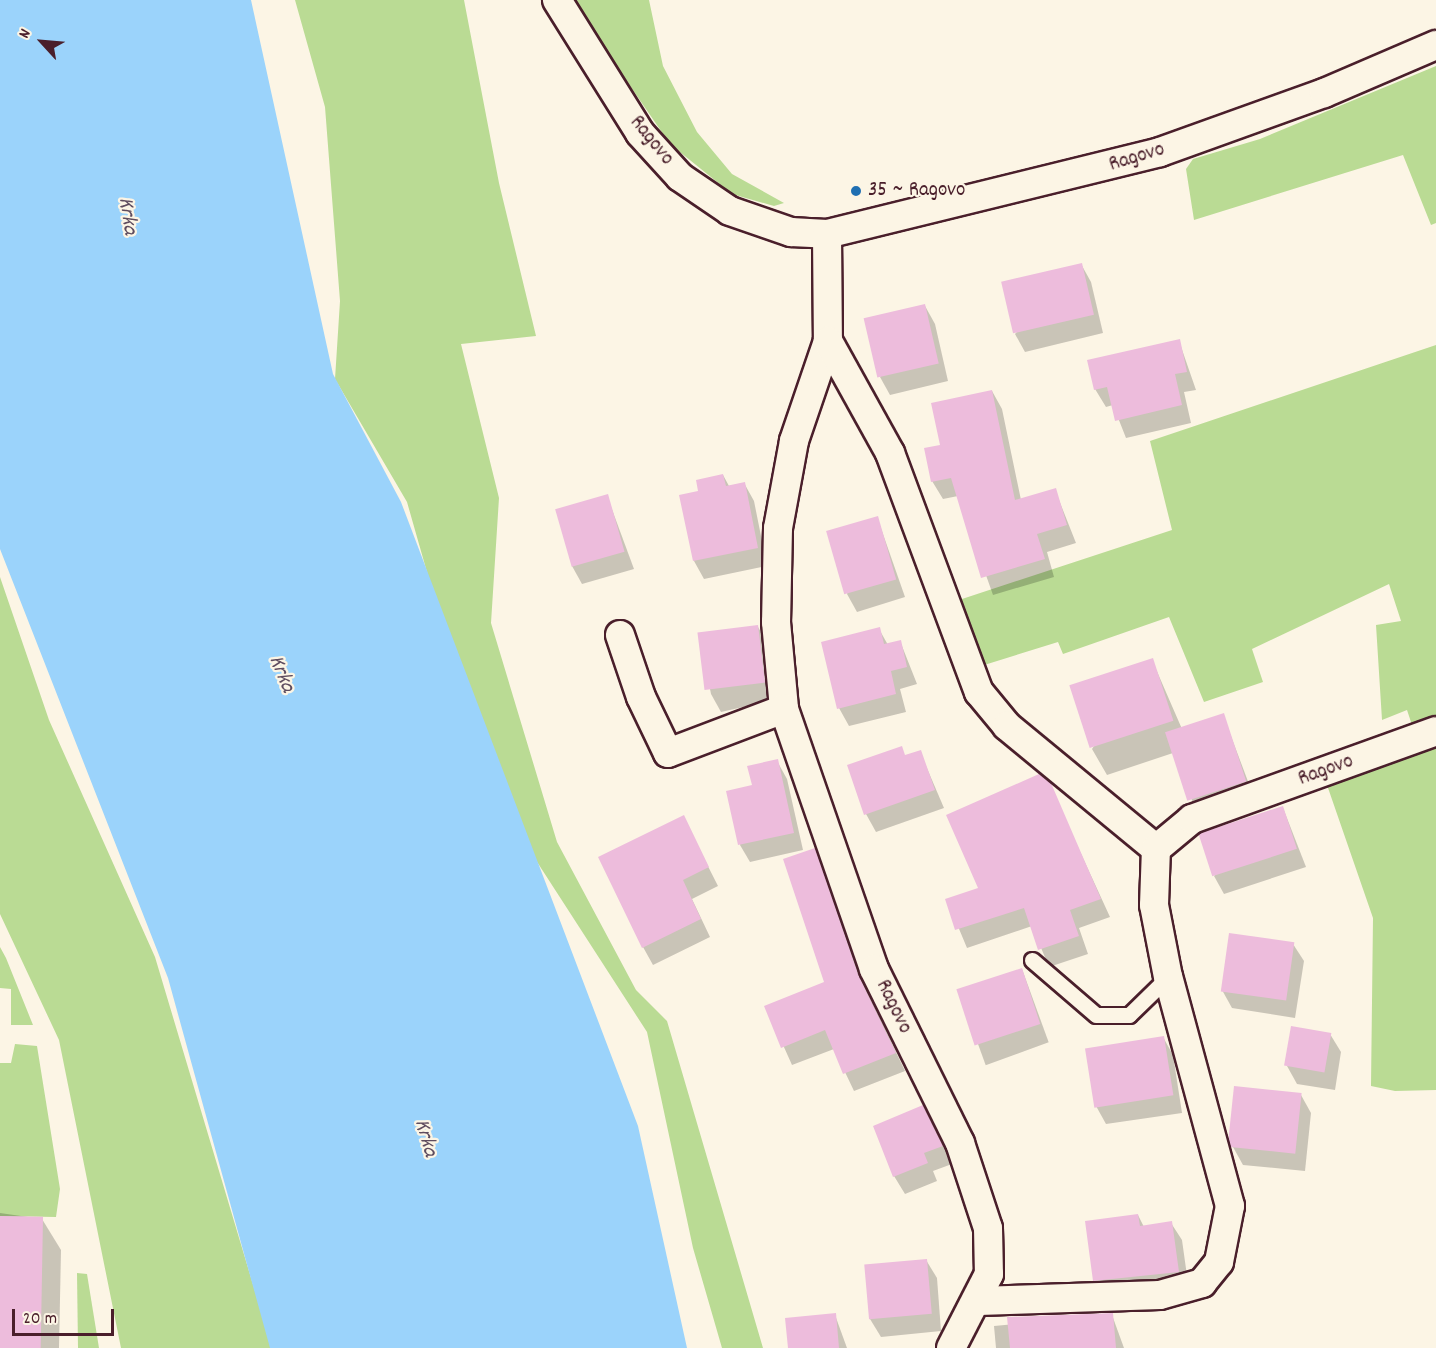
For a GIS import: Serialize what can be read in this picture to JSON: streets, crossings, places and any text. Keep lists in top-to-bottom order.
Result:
{
  "streets": {
    "street": ["Ragovo"]
  },
  "water": ["Krka"],
  "places": ["35 ~ Ragovo"],
  "scale_bar": "20 m",
  "north": "top left"
}
